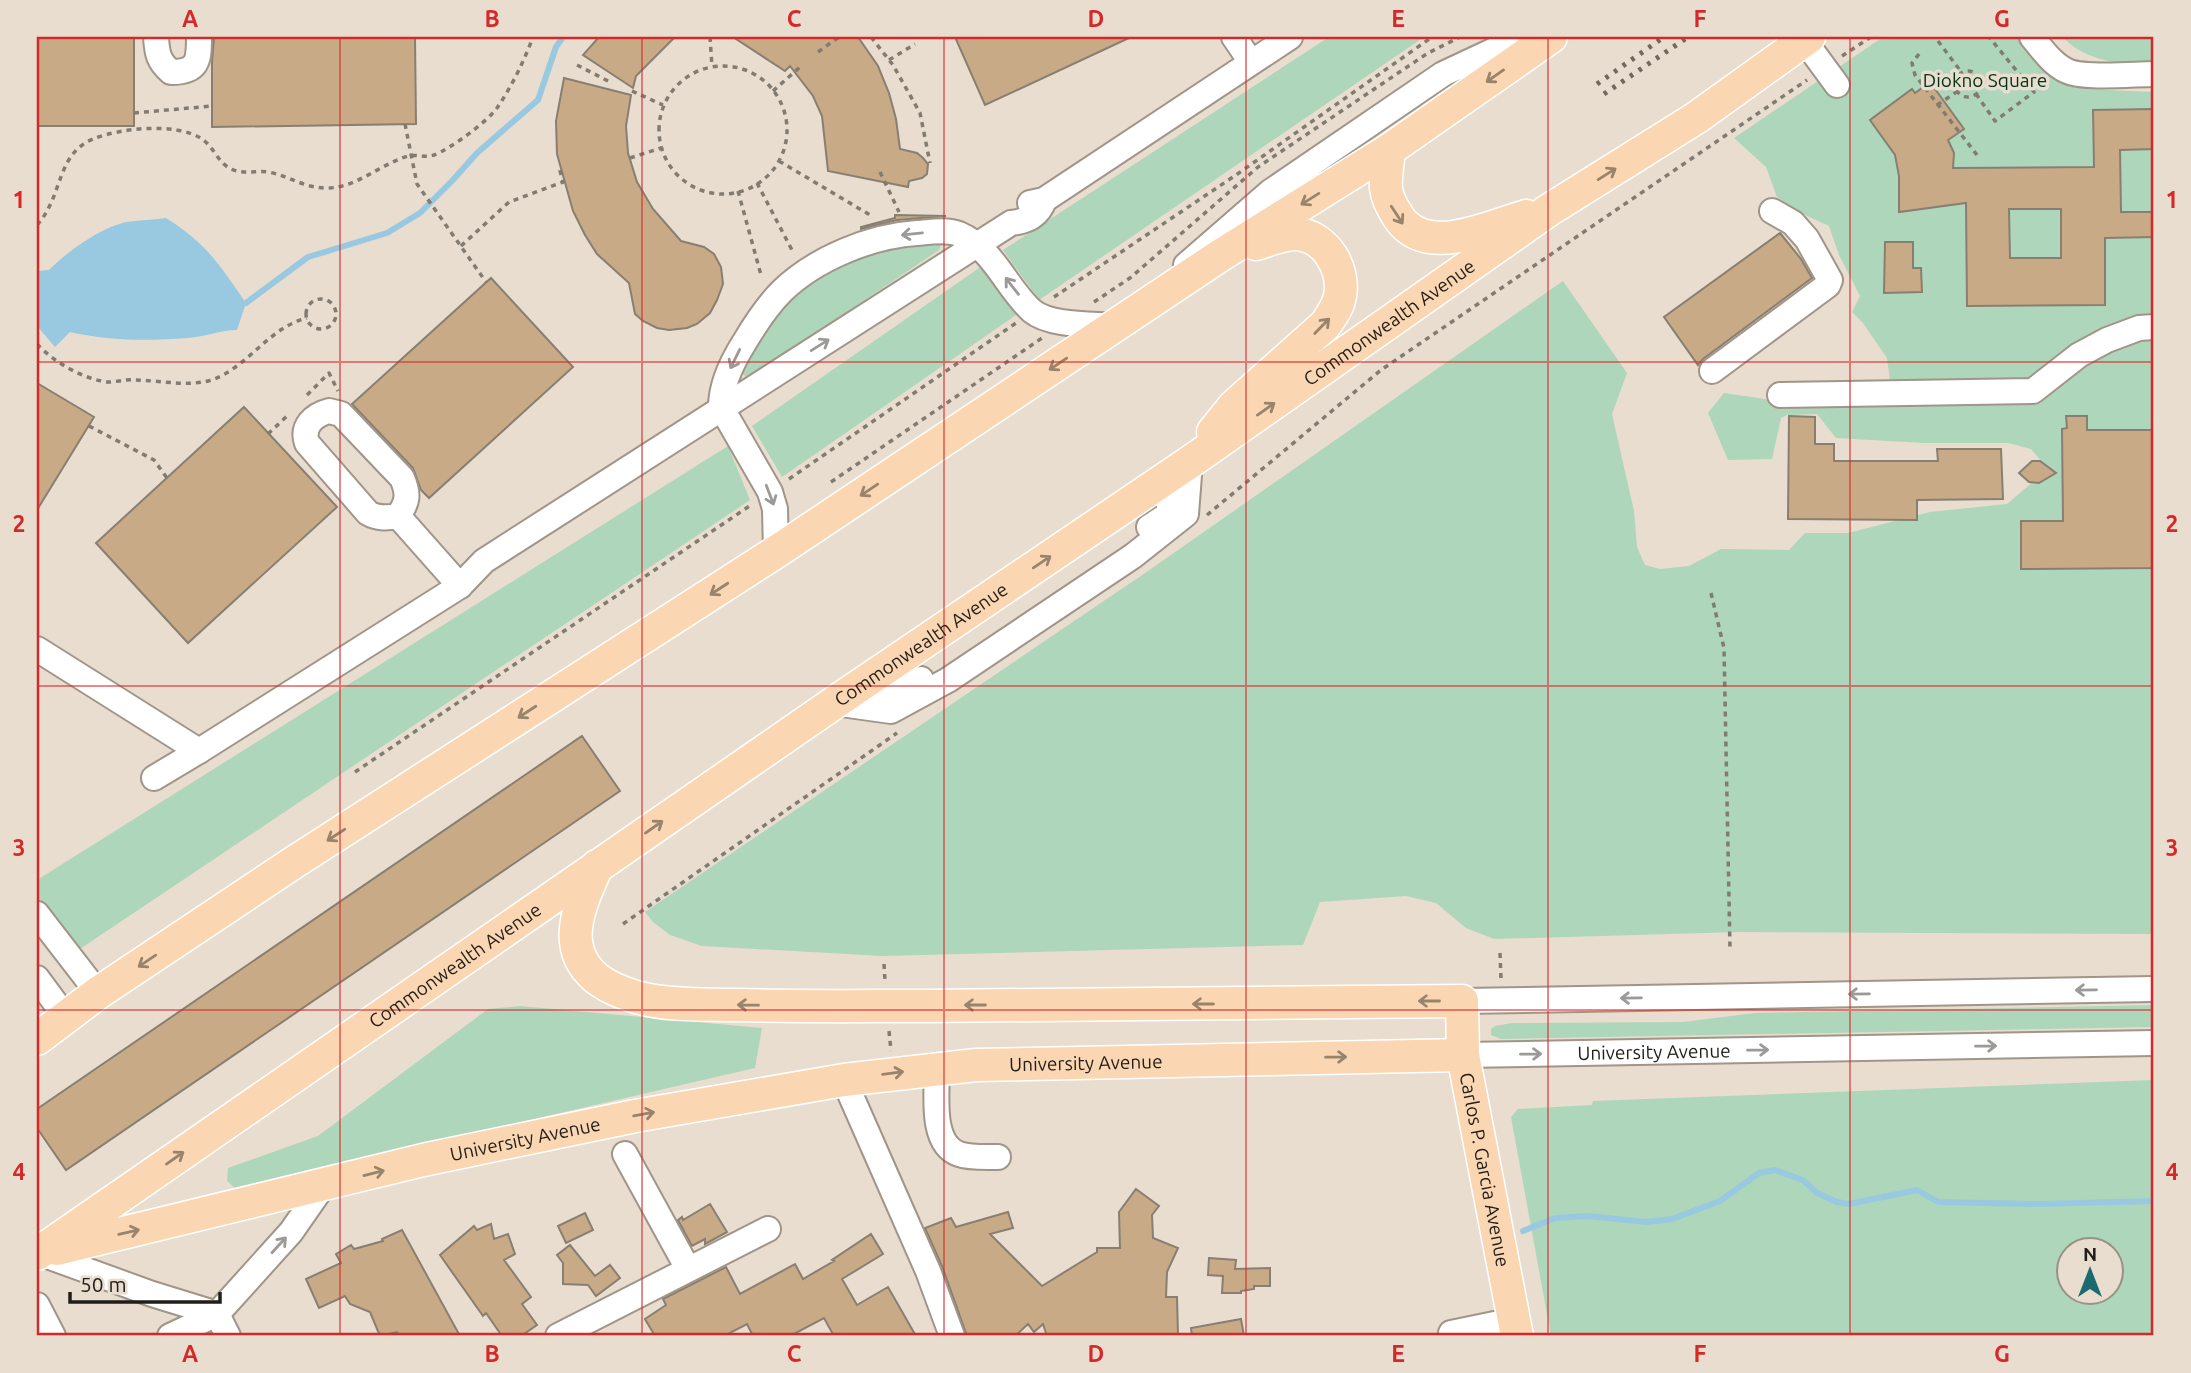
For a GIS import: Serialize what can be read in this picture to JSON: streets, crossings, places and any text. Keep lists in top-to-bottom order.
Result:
{
  "streets": {
    "main road": ["Commonwealth Avenue", "University Avenue", "Carlos P. Garcia Avenue"]
  },
  "crossings": [
    ["Commonwealth Avenue", "University Avenue"],
    ["University Avenue", "Carlos P. Garcia Avenue"]
  ],
  "one_way": ["University Avenue"],
  "parks": ["Diokno Square"],
  "scale_bar": "50 m",
  "north": "top",
  "grid": {
    "columns": [
      "A",
      "B",
      "C",
      "D",
      "E",
      "F",
      "G"
    ],
    "rows": [
      "1",
      "2",
      "3",
      "4"
    ]
  }
}
